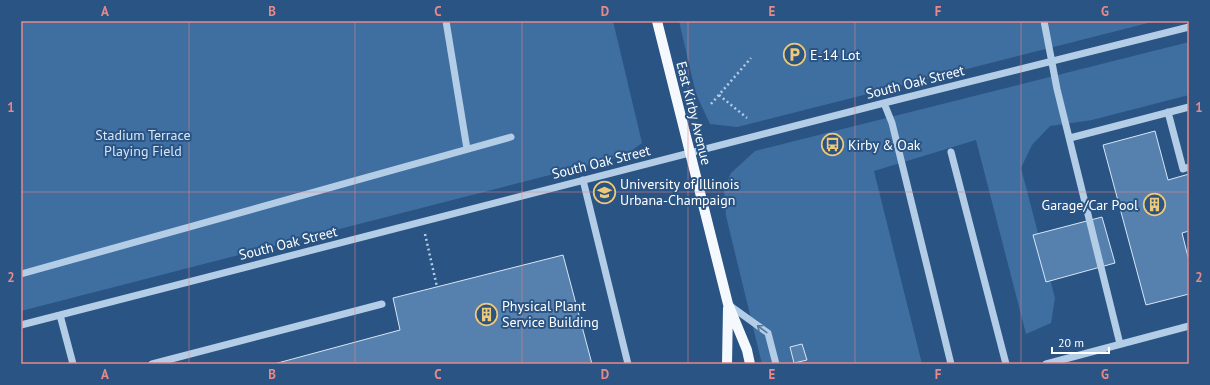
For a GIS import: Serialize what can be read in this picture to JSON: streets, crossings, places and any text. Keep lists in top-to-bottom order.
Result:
{
  "streets": {
    "main road": ["East Kirby Avenue"],
    "street": ["South Oak Street"]
  },
  "crossings": [
    ["South Oak Street", "East Kirby Avenue"]
  ],
  "parks": ["Stadium Terrace Playing Field"],
  "places": {
    "parking": ["E-14 Lot"],
    "bus stop": ["Kirby & Oak"],
    "school or university": ["University of Illinois Urbana-Champaign"],
    "building": ["Garage/Car Pool", "Physical Plant Service Building"]
  },
  "scale_bar": "20 m",
  "grid": {
    "columns": [
      "A",
      "B",
      "C",
      "D",
      "E",
      "F",
      "G"
    ],
    "rows": ["1", "2"]
  }
}
